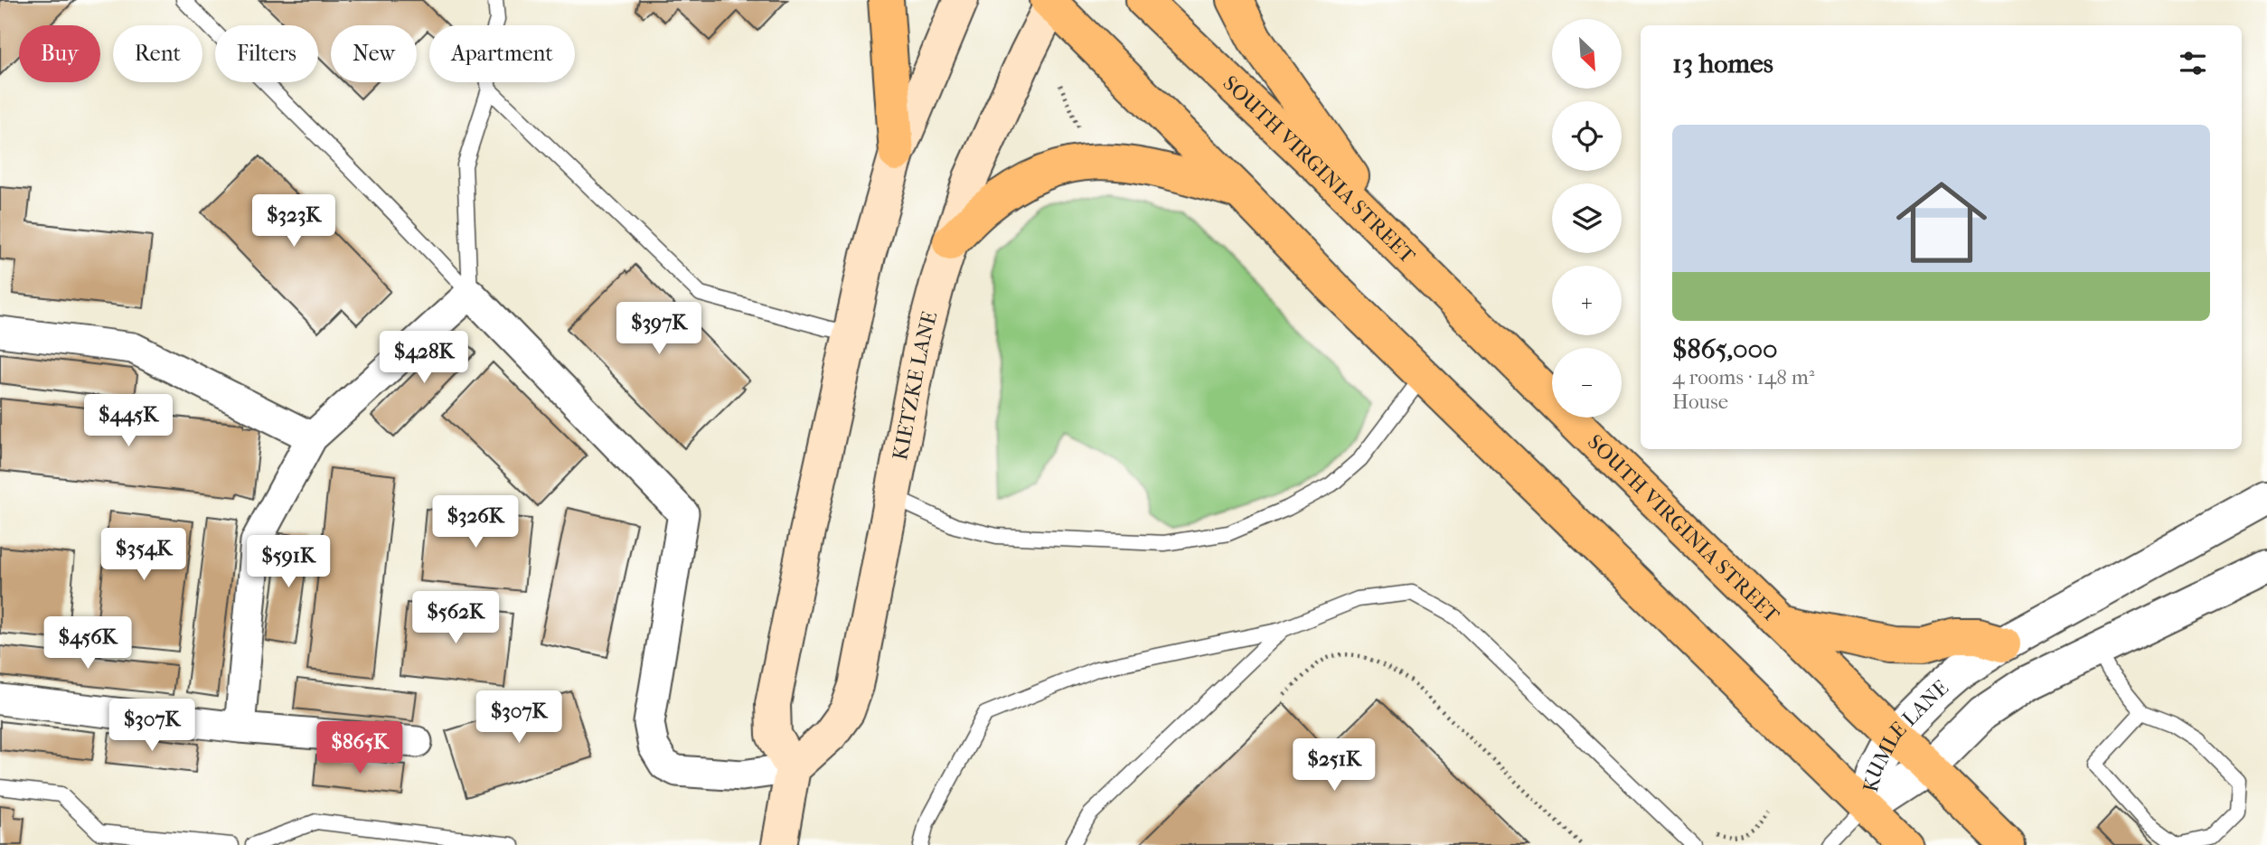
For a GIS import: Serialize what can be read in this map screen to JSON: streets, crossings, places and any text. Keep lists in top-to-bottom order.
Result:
{
  "streets": {
    "main road": ["SOUTH VIRGINIA STREET", "KIETZKE LANE"],
    "street": ["KUMLE LANE"]
  },
  "crossings": [
    ["SOUTH VIRGINIA STREET", "KUMLE LANE"]
  ],
  "north": "bottom right",
  "page": {
    "map_buttons": ["+", "−"],
    "chip": [
      "Buy",
      "Rent",
      "Filters",
      "New",
      "Apartment"
    ],
    "heading": "13 homes",
    "list": [
      {
        "name": "$865,000",
        "note": "4 rooms · 148 m² · House"
      }
    ],
    "price": [
      "$323K",
      "$397K",
      "$428K",
      "$445K",
      "$326K",
      "$354K",
      "$591K",
      "$562K",
      "$456K",
      "$307K",
      "$307K",
      "$865K",
      "$251K"
    ]
  }
}
